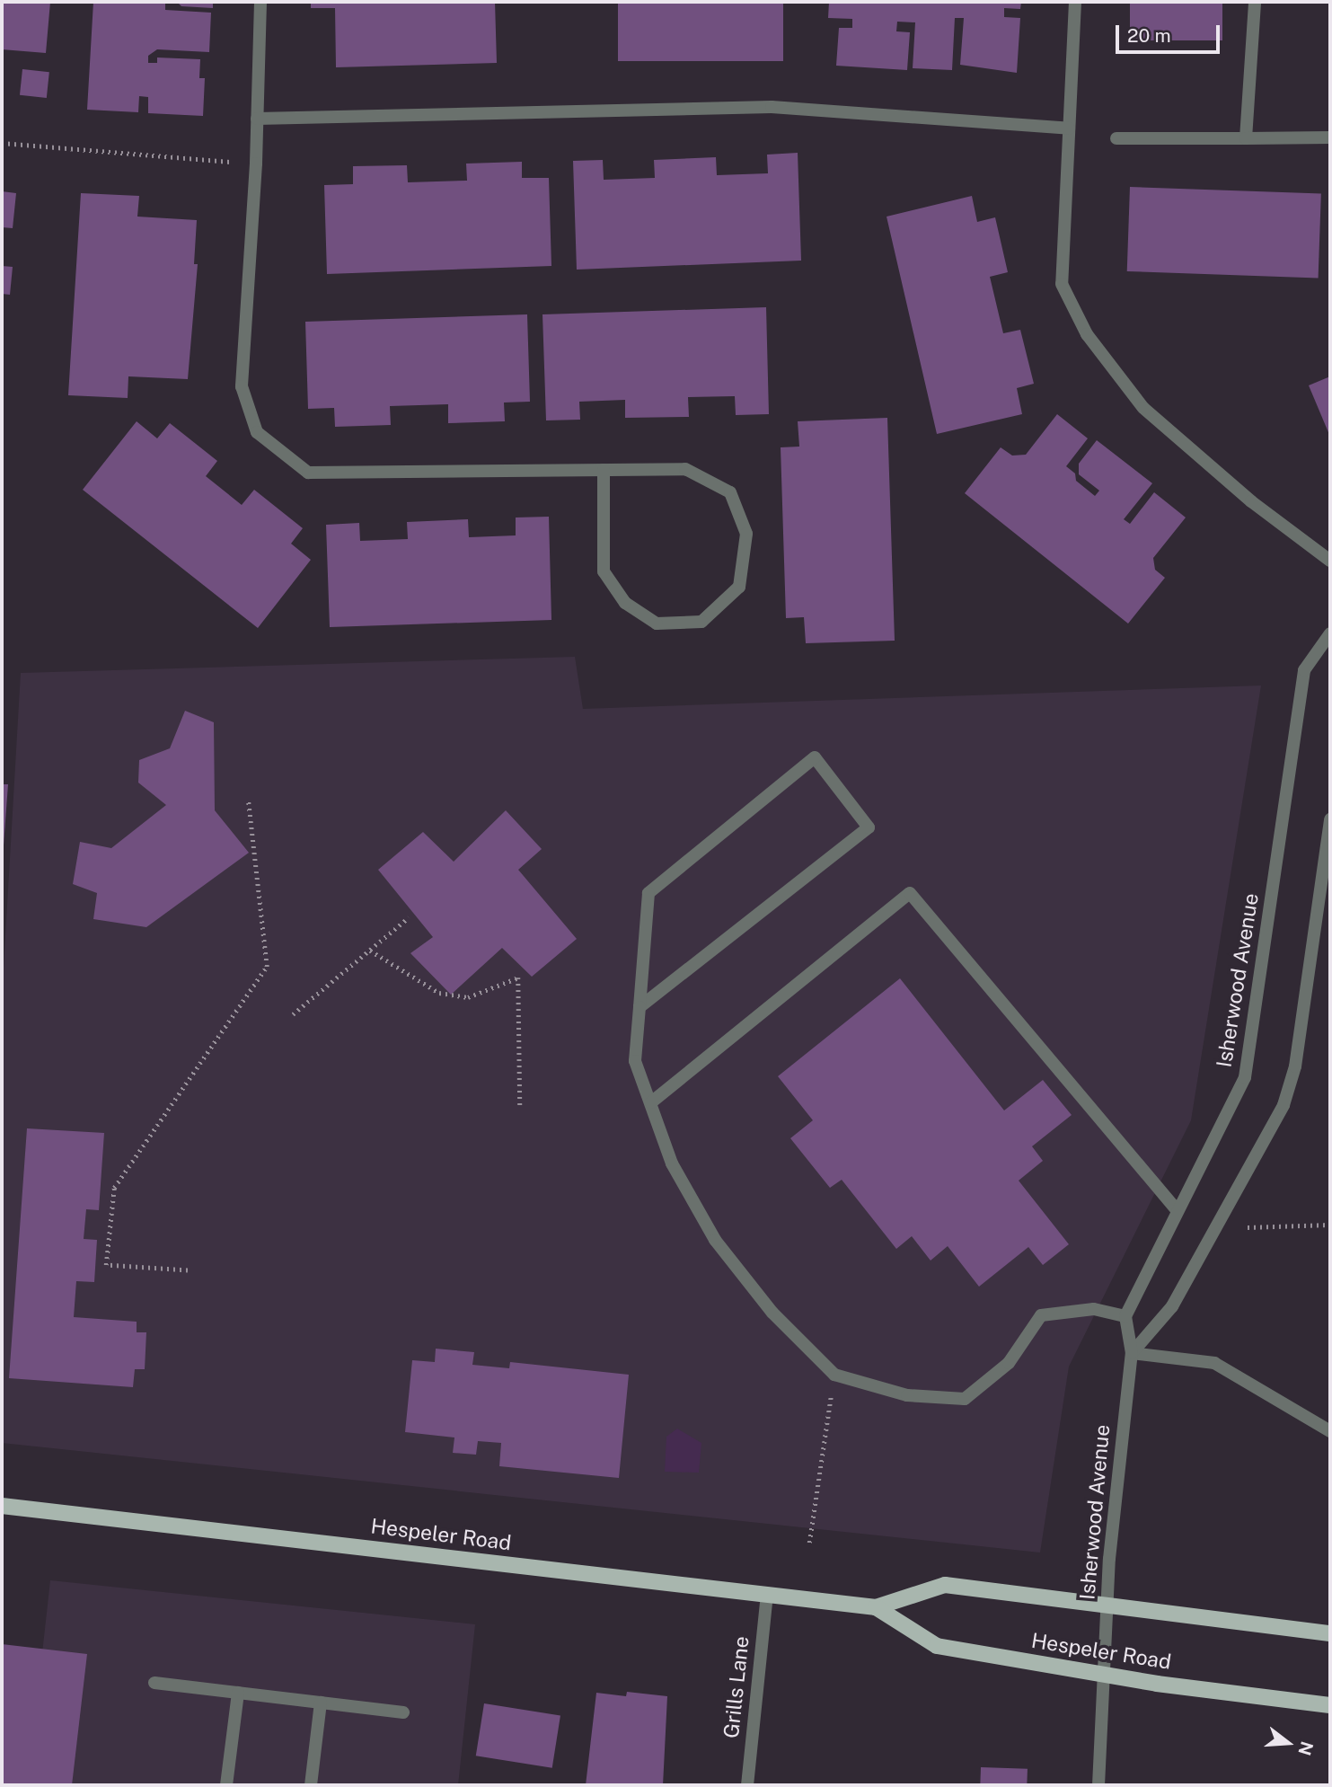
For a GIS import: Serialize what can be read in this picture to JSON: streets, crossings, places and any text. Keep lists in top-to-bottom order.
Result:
{
  "streets": {
    "main road": ["Hespeler Road"],
    "street": ["Isherwood Avenue", "Grills Lane"]
  },
  "crossings": [
    ["Isherwood Avenue", "Hespeler Road"],
    ["Hespeler Road", "Grills Lane"]
  ],
  "scale_bar": "20 m",
  "north": "right"
}
